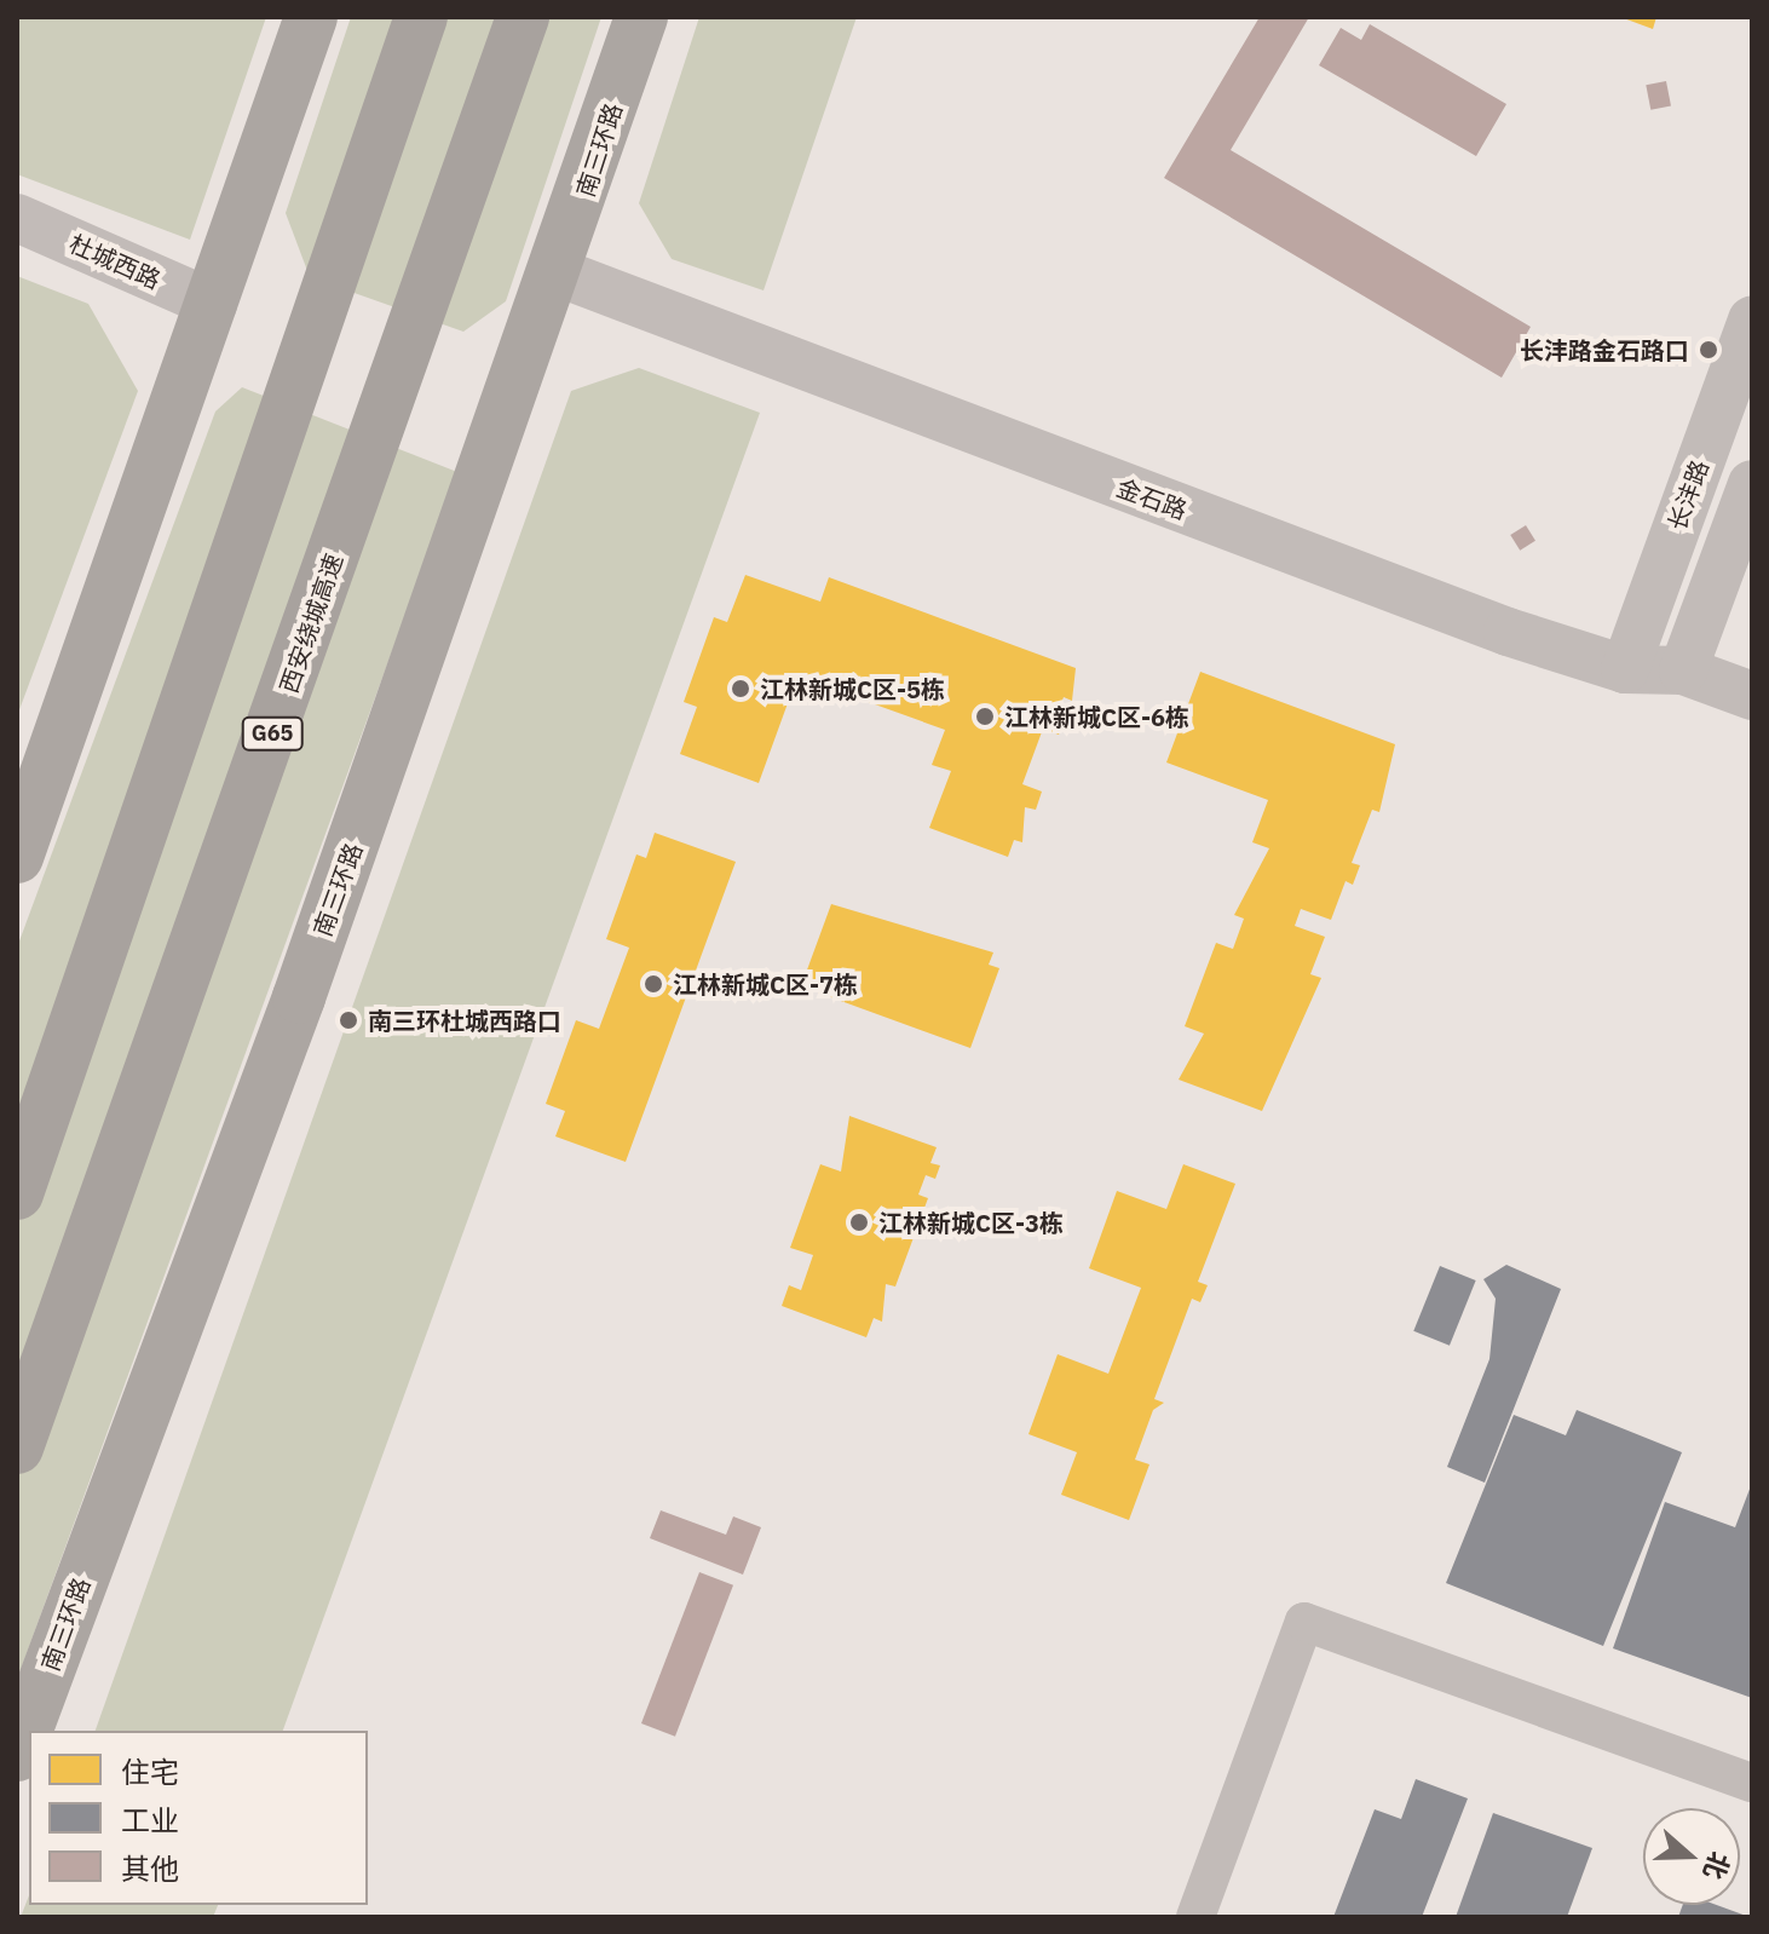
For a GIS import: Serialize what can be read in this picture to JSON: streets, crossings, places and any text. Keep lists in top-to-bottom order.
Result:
{
  "streets": {
    "highway": ["南三环路", "西安绕城高速", "G65"],
    "street": ["杜城西路", "长沣路", "金石路"]
  },
  "crossings": [
    ["南三环路", "金石路"],
    ["长沣路", "金石路"]
  ],
  "places": [
    "长沣路金石路口",
    "江林新城C区-5栋",
    "江林新城C区-6栋",
    "江林新城C区-7栋",
    "南三环杜城西路口",
    "江林新城C区-3栋"
  ],
  "legend": ["住宅", "工业", "其他"],
  "north": "right"
}
